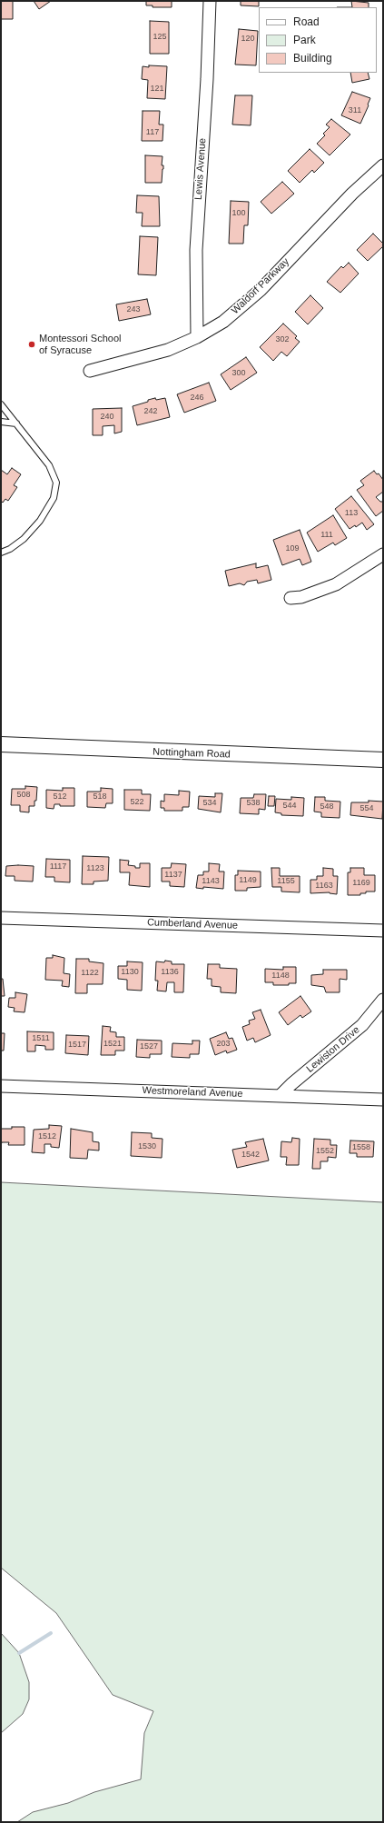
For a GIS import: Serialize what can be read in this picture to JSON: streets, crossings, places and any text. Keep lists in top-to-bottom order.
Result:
{
  "streets": {
    "street": [
      "Lewis Avenue",
      "Waldorf Parkway",
      "Nottingham Road",
      "Cumberland Avenue",
      "Lewiston Drive",
      "Westmoreland Avenue"
    ]
  },
  "crossings": [
    ["Lewis Avenue", "Waldorf Parkway"],
    ["Lewiston Drive", "Westmoreland Avenue"]
  ],
  "places": ["Montessori School of Syracuse"],
  "house_numbers": [
    "125",
    "120",
    "121",
    "311",
    "117",
    "100",
    "243",
    "302",
    "300",
    "246",
    "242",
    "240",
    "113",
    "111",
    "109",
    "508",
    "512",
    "518",
    "522",
    "534",
    "538",
    "544",
    "548",
    "554",
    "1117",
    "1123",
    "1137",
    "1149",
    "1143",
    "1155",
    "1169",
    "1163",
    "1130",
    "1136",
    "1122",
    "1148",
    "1511",
    "1521",
    "203",
    "1517",
    "1527",
    "1512",
    "1530",
    "1558",
    "1552",
    "1542"
  ],
  "legend": ["Road", "Park", "Building"]
}
